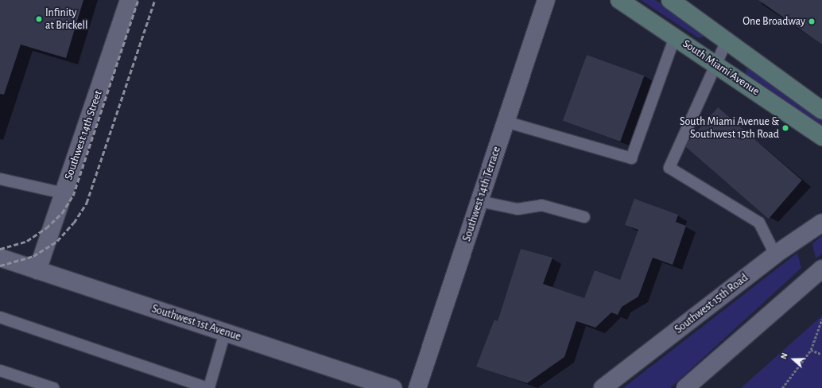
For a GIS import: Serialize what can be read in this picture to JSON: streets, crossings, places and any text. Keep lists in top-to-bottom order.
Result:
{
  "streets": {
    "main road": ["South Miami Avenue"],
    "street": [
      "Southwest 14th Street",
      "Southwest 14th Terrace",
      "Southwest 15th Road",
      "Southwest 1st Avenue"
    ]
  },
  "crossings": [
    ["Southwest 14th Street", "Southwest 1st Avenue"]
  ],
  "places": ["Infinity at Brickell", "One Broadway", "South Miami Avenue & Southwest 15th Road"],
  "north": "left"
}
